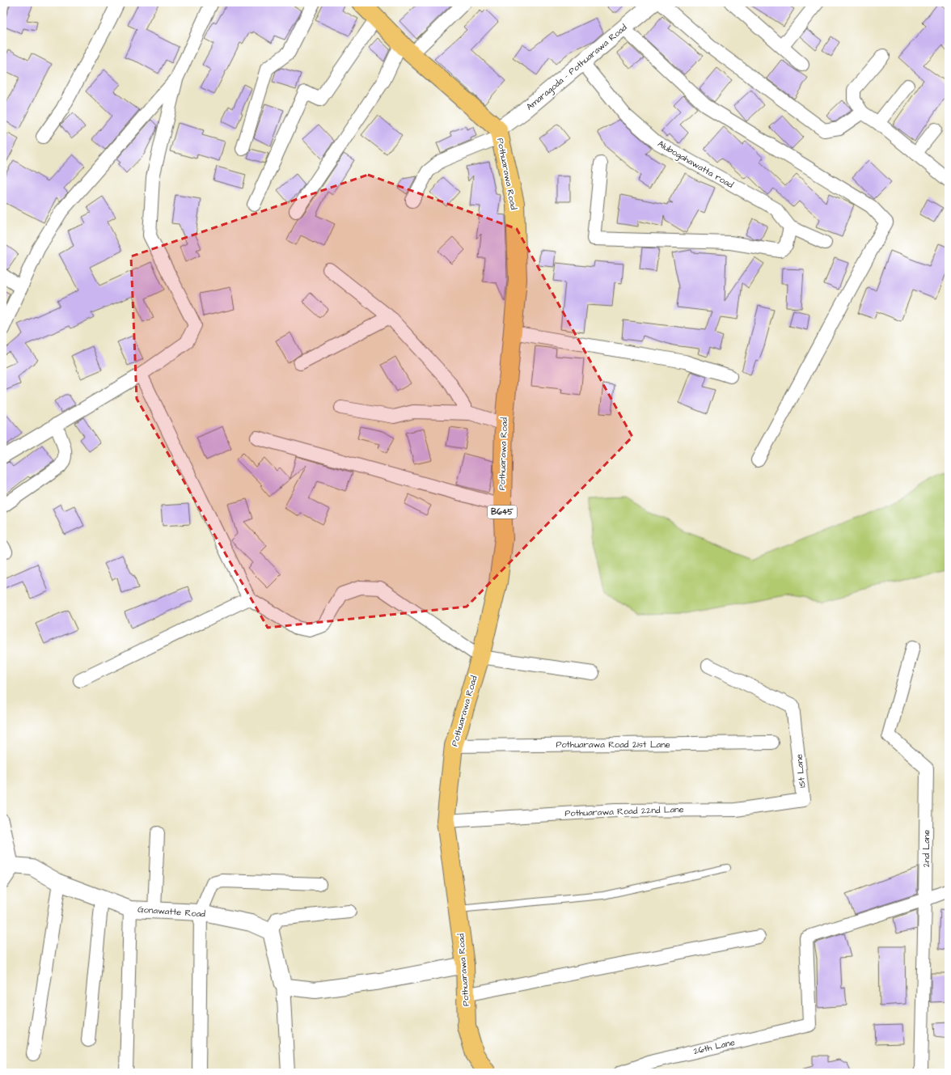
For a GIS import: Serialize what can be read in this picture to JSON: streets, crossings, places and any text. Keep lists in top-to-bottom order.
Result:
{
  "streets": {
    "main road": ["Pothuarawa Road", "B645"],
    "street": [
      "Amaragoda - Pothuarawa Road",
      "Alubogahawatta road",
      "Pothuarawa Road 21st Lane",
      "1St Lane",
      "Pothuarawa Road 22nd Lane",
      "2nd Lane",
      "Gonawatte Road",
      "26th Lane"
    ]
  },
  "crossings": [
    ["Amaragoda - Pothuarawa Road", "Alubogahawatta road"],
    ["Amaragoda - Pothuarawa Road", "Pothuarawa Road"],
    ["Pothuarawa Road", "Pothuarawa Road 21st Lane"],
    ["Pothuarawa Road", "Pothuarawa Road 22nd Lane"],
    ["1St Lane", "Pothuarawa Road 22nd Lane"],
    ["2nd Lane", "26th Lane"]
  ]
}
